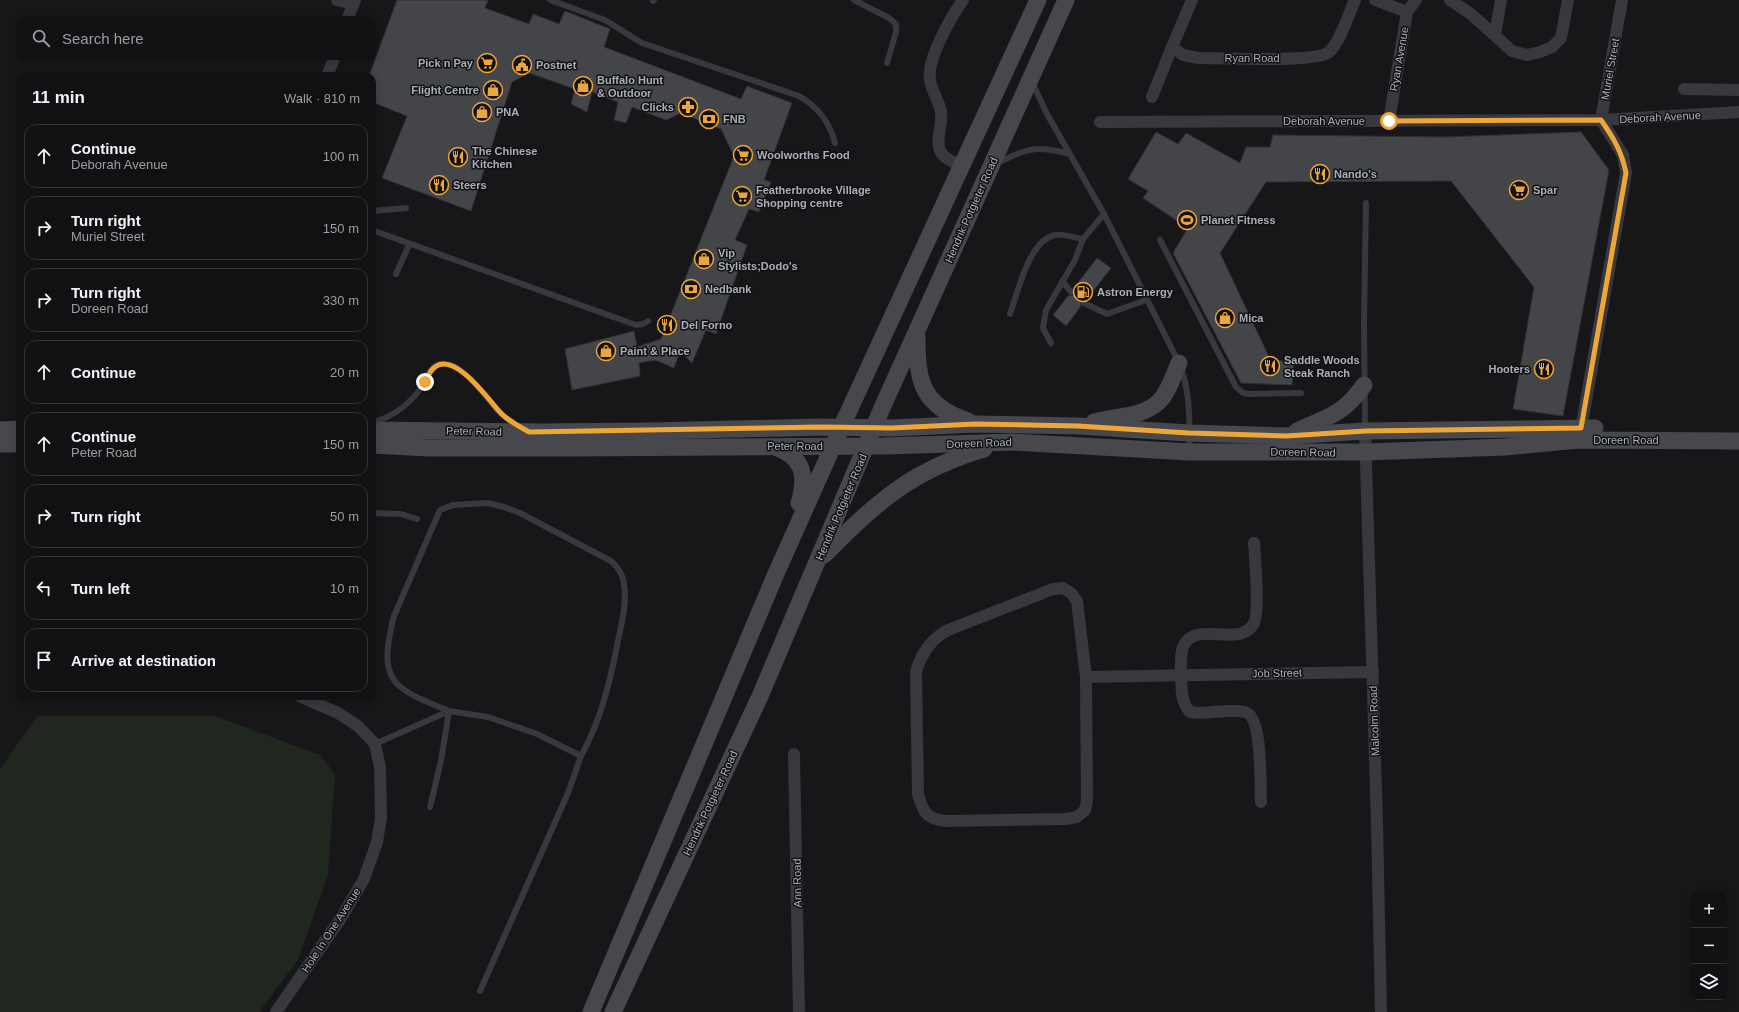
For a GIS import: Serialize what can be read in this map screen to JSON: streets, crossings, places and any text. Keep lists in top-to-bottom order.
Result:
{
  "streets": {
    "main road": ["Hendrik Potgieter Road", "Peter Road", "Doreen Road"],
    "street": [
      "Ryan Road",
      "Ryan Avenue",
      "Muriel Street",
      "Deborah Avenue",
      "Job Street",
      "Malcolm Road",
      "Ann Road",
      "Hole In One Avenue"
    ]
  },
  "crossings": [
    ["Ryan Avenue", "Deborah Avenue"],
    ["Muriel Street", "Deborah Avenue"],
    ["Hendrik Potgieter Road", "Doreen Road"],
    ["Peter Road", "Doreen Road"],
    ["Doreen Road", "Malcolm Road"],
    ["Job Street", "Malcolm Road"]
  ],
  "places": {
    "supermarket": [
      "Pick n Pay",
      "Woolworths Food",
      "Spar",
      "Featherbrooke Village Shopping centre"
    ],
    "public building": ["Postnet"],
    "shop": [
      "Buffalo Hunt & Outdoor",
      "Flight Centre",
      "PNA",
      "Vip Stylists;Dodo's",
      "Mica",
      "Paint & Place"
    ],
    "pharmacy": ["Clicks"],
    "bank": ["FNB", "Nedbank"],
    "restaurant": [
      "The Chinese Kitchen",
      "Nando's",
      "Steers",
      "Del Forno",
      "Saddle Woods Steak Ranch",
      "Hooters"
    ],
    "sports": ["Planet Fitness"],
    "fuel station": ["Astron Energy"]
  },
  "page": {
    "search": "Search here",
    "heading": ["11 min", "Walk · 810 m"],
    "list": [
      ["Continue", "Deborah Avenue", "100 m"],
      ["Turn right", "Muriel Street", "150 m"],
      ["Turn right", "Doreen Road", "330 m"],
      ["Continue", "20 m"],
      ["Continue", "Peter Road", "150 m"],
      ["Turn right", "50 m"],
      ["Turn left", "10 m"],
      "Arrive at destination"
    ],
    "map_buttons": ["+", "−"]
  }
}
